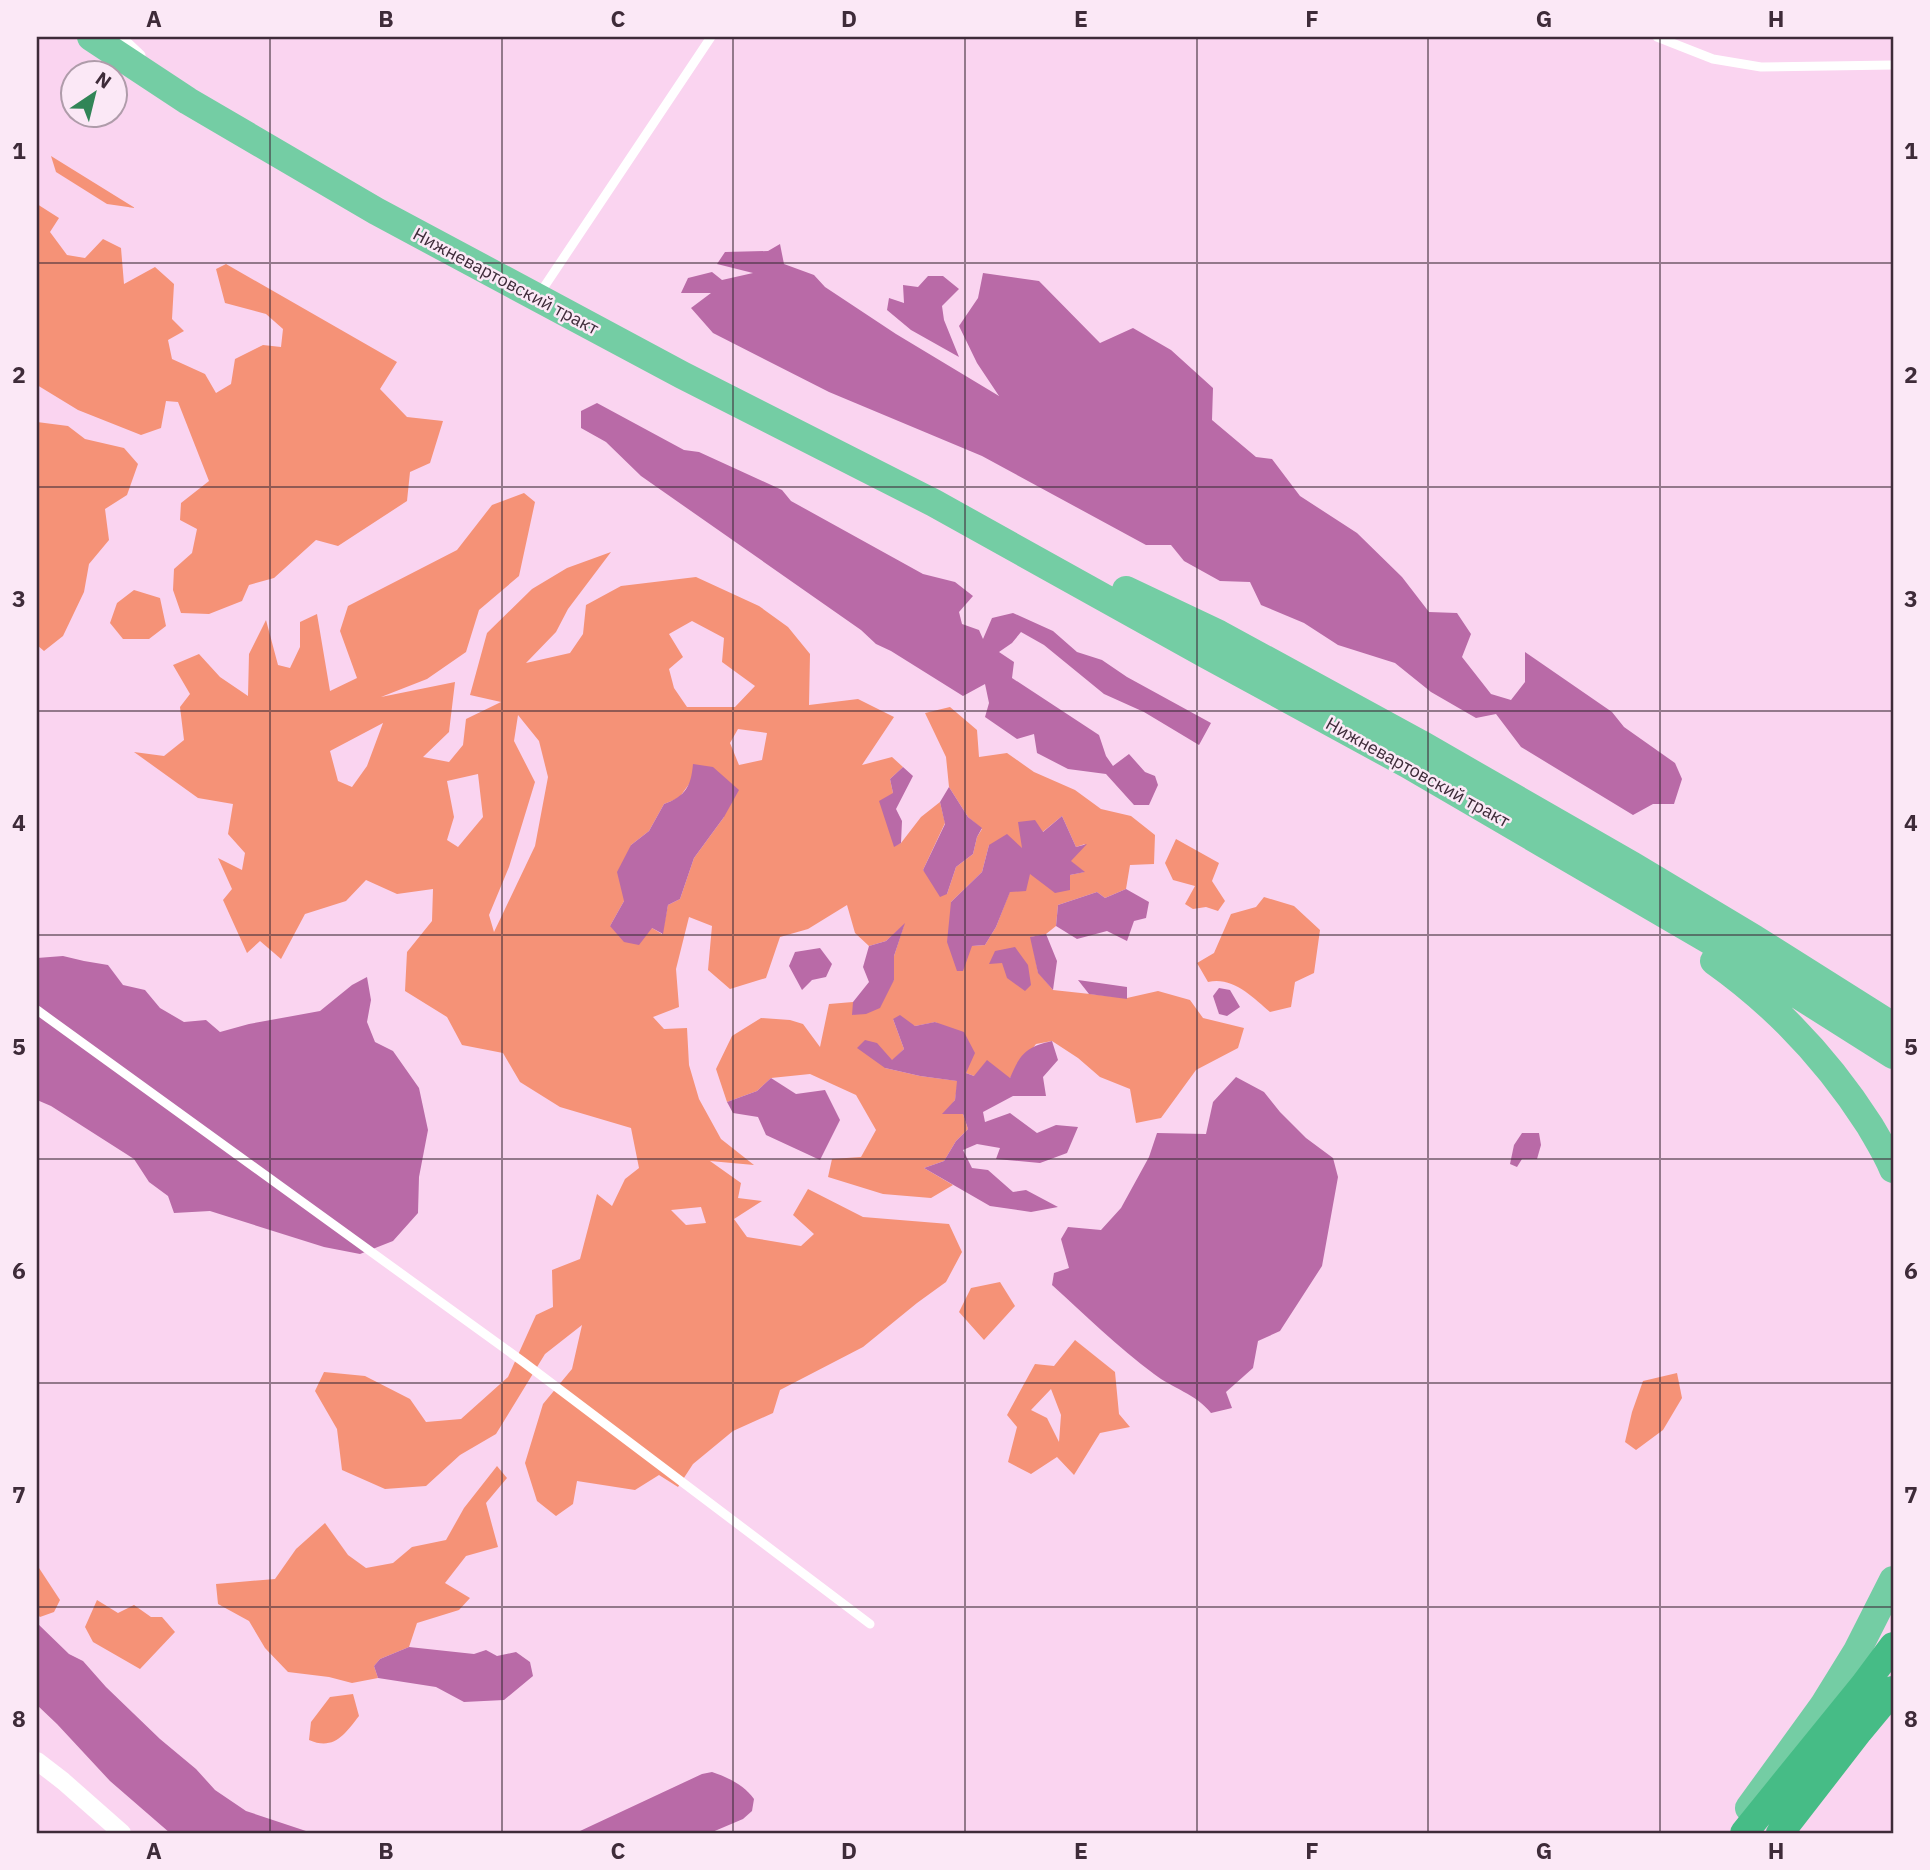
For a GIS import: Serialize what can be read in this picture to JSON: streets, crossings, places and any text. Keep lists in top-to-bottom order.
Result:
{
  "streets": {
    "main road": ["Нижневартовский тракт"]
  },
  "north": "top right",
  "grid": {
    "columns": [
      "A",
      "B",
      "C",
      "D",
      "E",
      "F",
      "G",
      "H"
    ],
    "rows": [
      "1",
      "2",
      "3",
      "4",
      "5",
      "6",
      "7",
      "8"
    ]
  }
}
